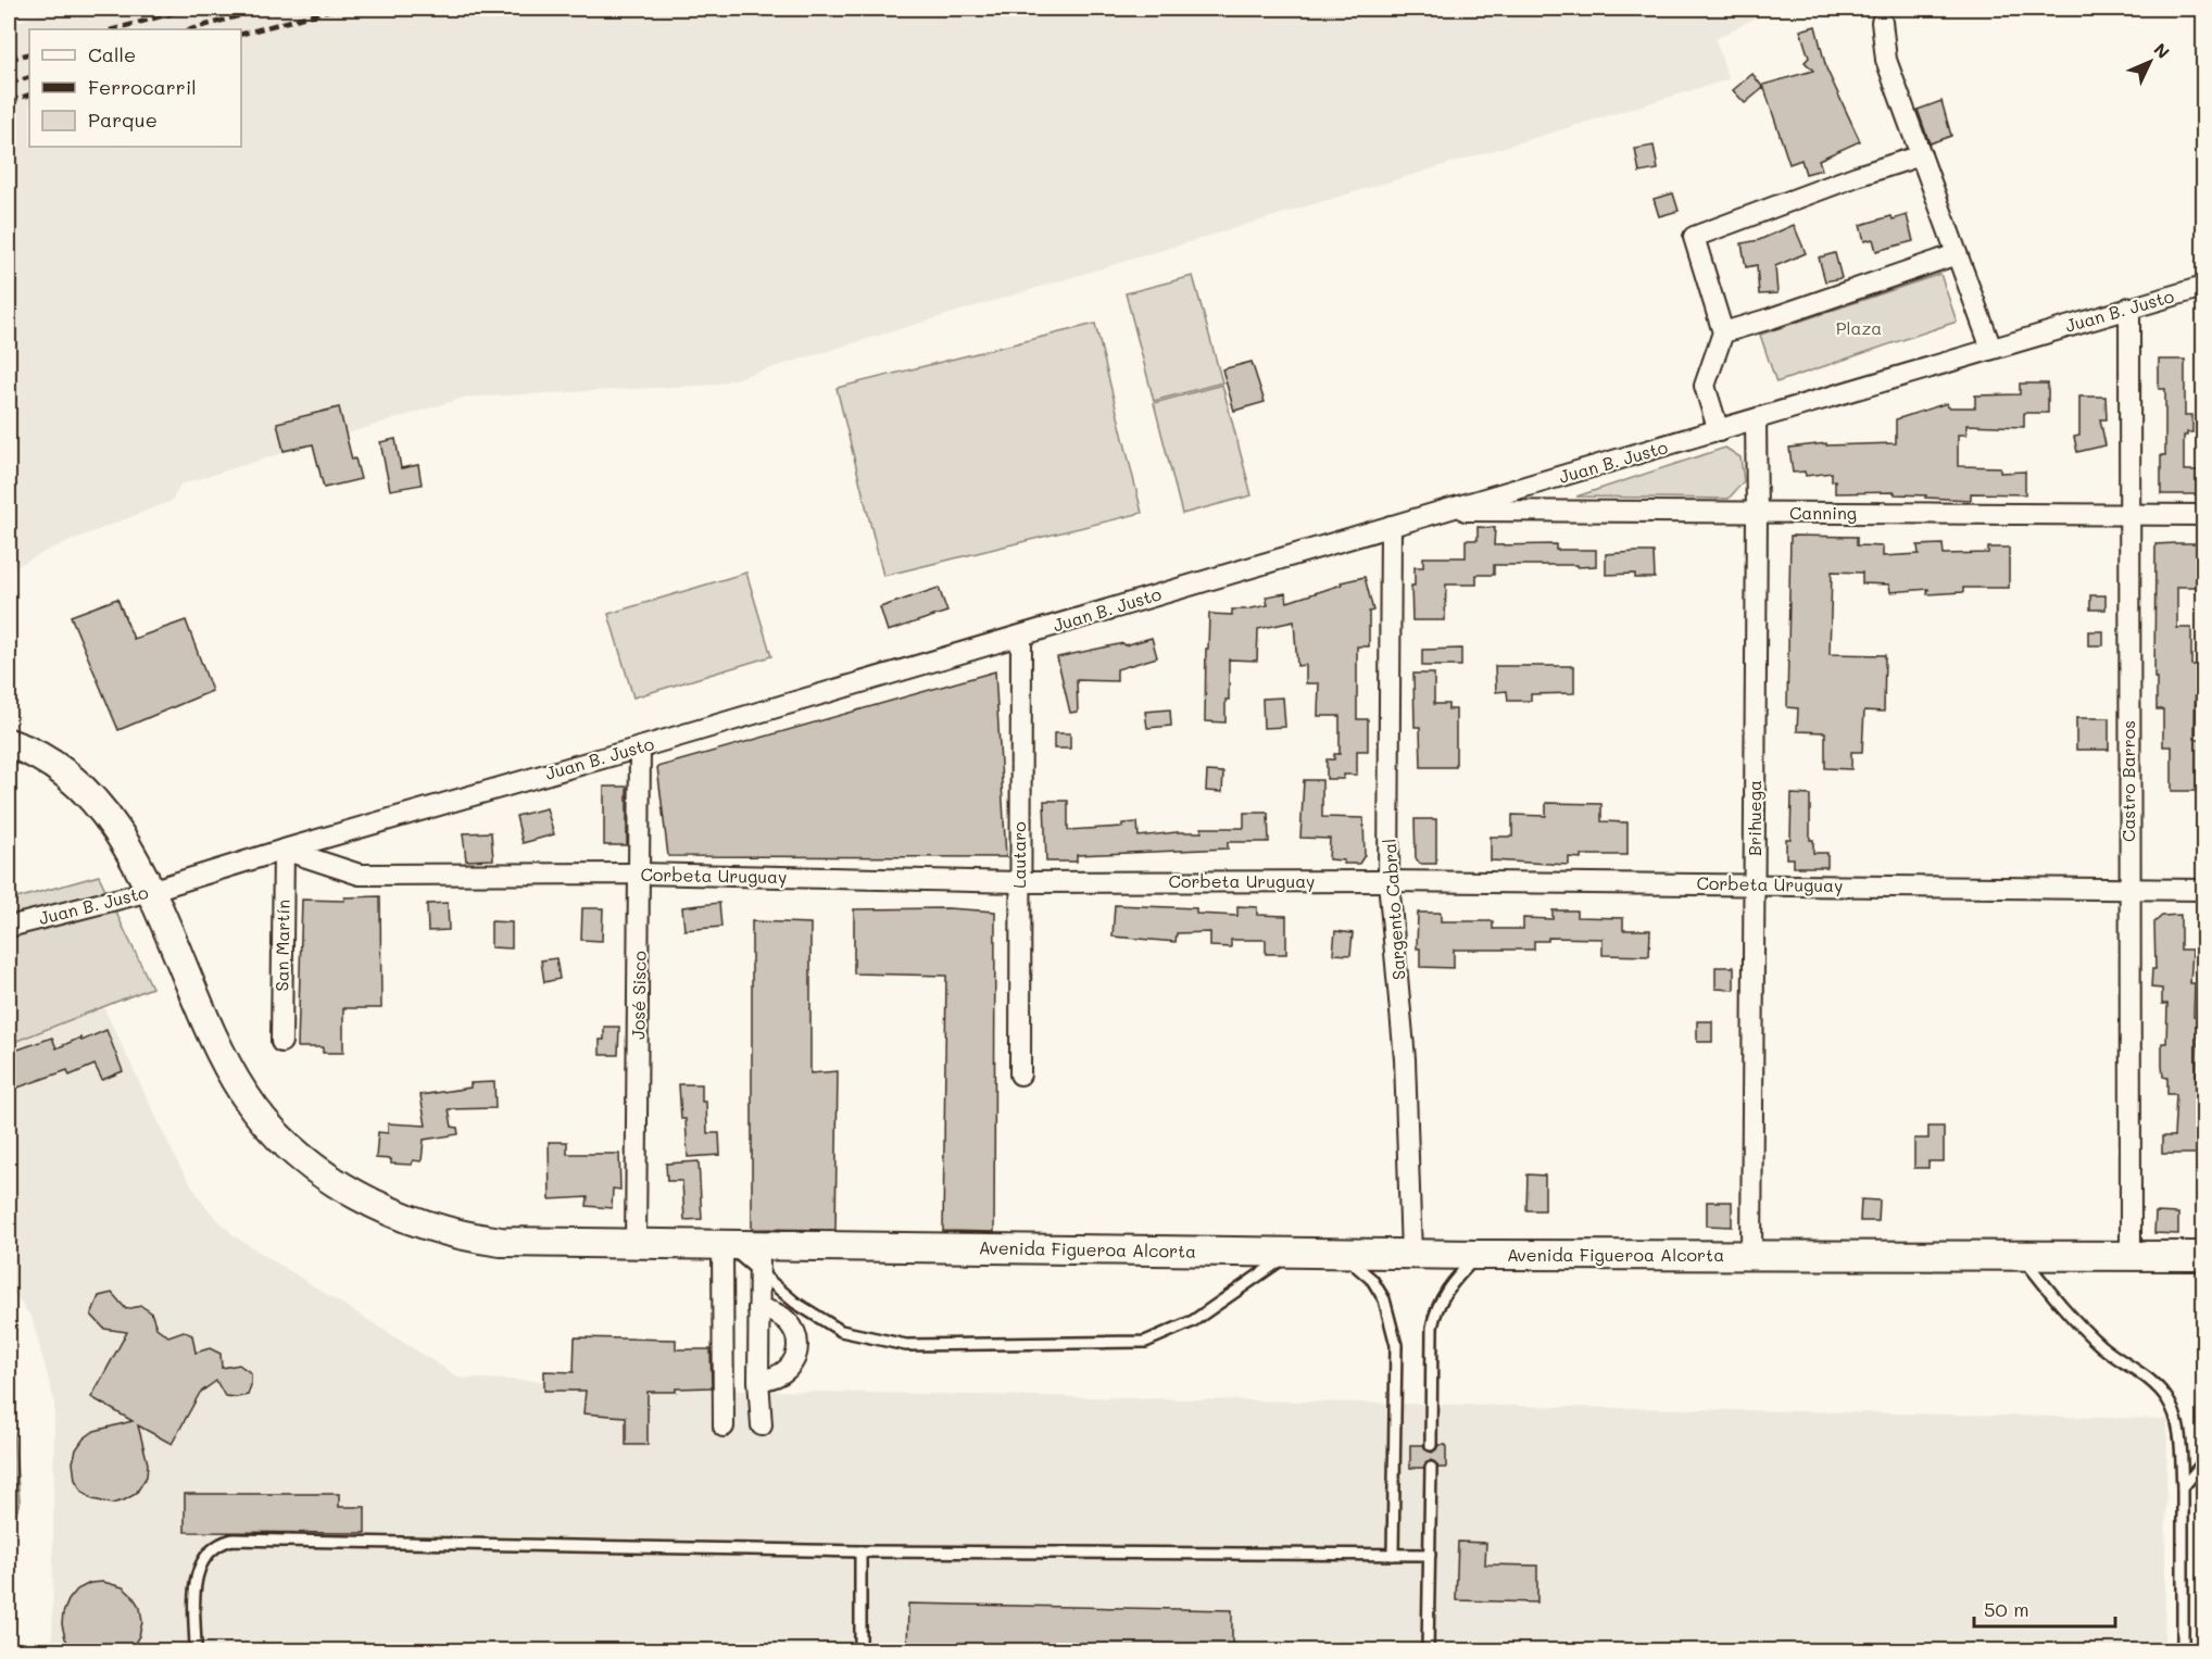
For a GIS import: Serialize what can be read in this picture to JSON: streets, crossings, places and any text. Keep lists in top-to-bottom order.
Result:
{
  "streets": {
    "main road": ["Avenida Figueroa Alcorta"],
    "street": [
      "Juan B. Justo",
      "Canning",
      "Castro Barros",
      "Brihuega",
      "Lautaro",
      "Corbeta Uruguay",
      "Sargento Cabral",
      "San Martín",
      "José Sisco"
    ]
  },
  "crossings": [
    ["Juan B. Justo", "Canning"],
    ["Juan B. Justo", "Castro Barros"],
    ["Juan B. Justo", "Brihuega"],
    ["Juan B. Justo", "Lautaro"],
    ["Juan B. Justo", "Corbeta Uruguay"],
    ["Juan B. Justo", "Sargento Cabral"],
    ["Juan B. Justo", "San Martín"],
    ["Juan B. Justo", "José Sisco"],
    ["Juan B. Justo", "Avenida Figueroa Alcorta"],
    ["Canning", "Castro Barros"],
    ["Canning", "Brihuega"],
    ["Castro Barros", "Corbeta Uruguay"],
    ["Castro Barros", "Avenida Figueroa Alcorta"],
    ["Brihuega", "Corbeta Uruguay"],
    ["Brihuega", "Avenida Figueroa Alcorta"],
    ["Lautaro", "Corbeta Uruguay"],
    ["Corbeta Uruguay", "Sargento Cabral"],
    ["Corbeta Uruguay", "San Martín"],
    ["Corbeta Uruguay", "José Sisco"],
    ["Sargento Cabral", "Avenida Figueroa Alcorta"],
    ["José Sisco", "Avenida Figueroa Alcorta"]
  ],
  "parks": ["Plaza"],
  "legend": ["Calle", "Ferrocarril", "Parque"],
  "scale_bar": "50 m",
  "north": "top right"
}
